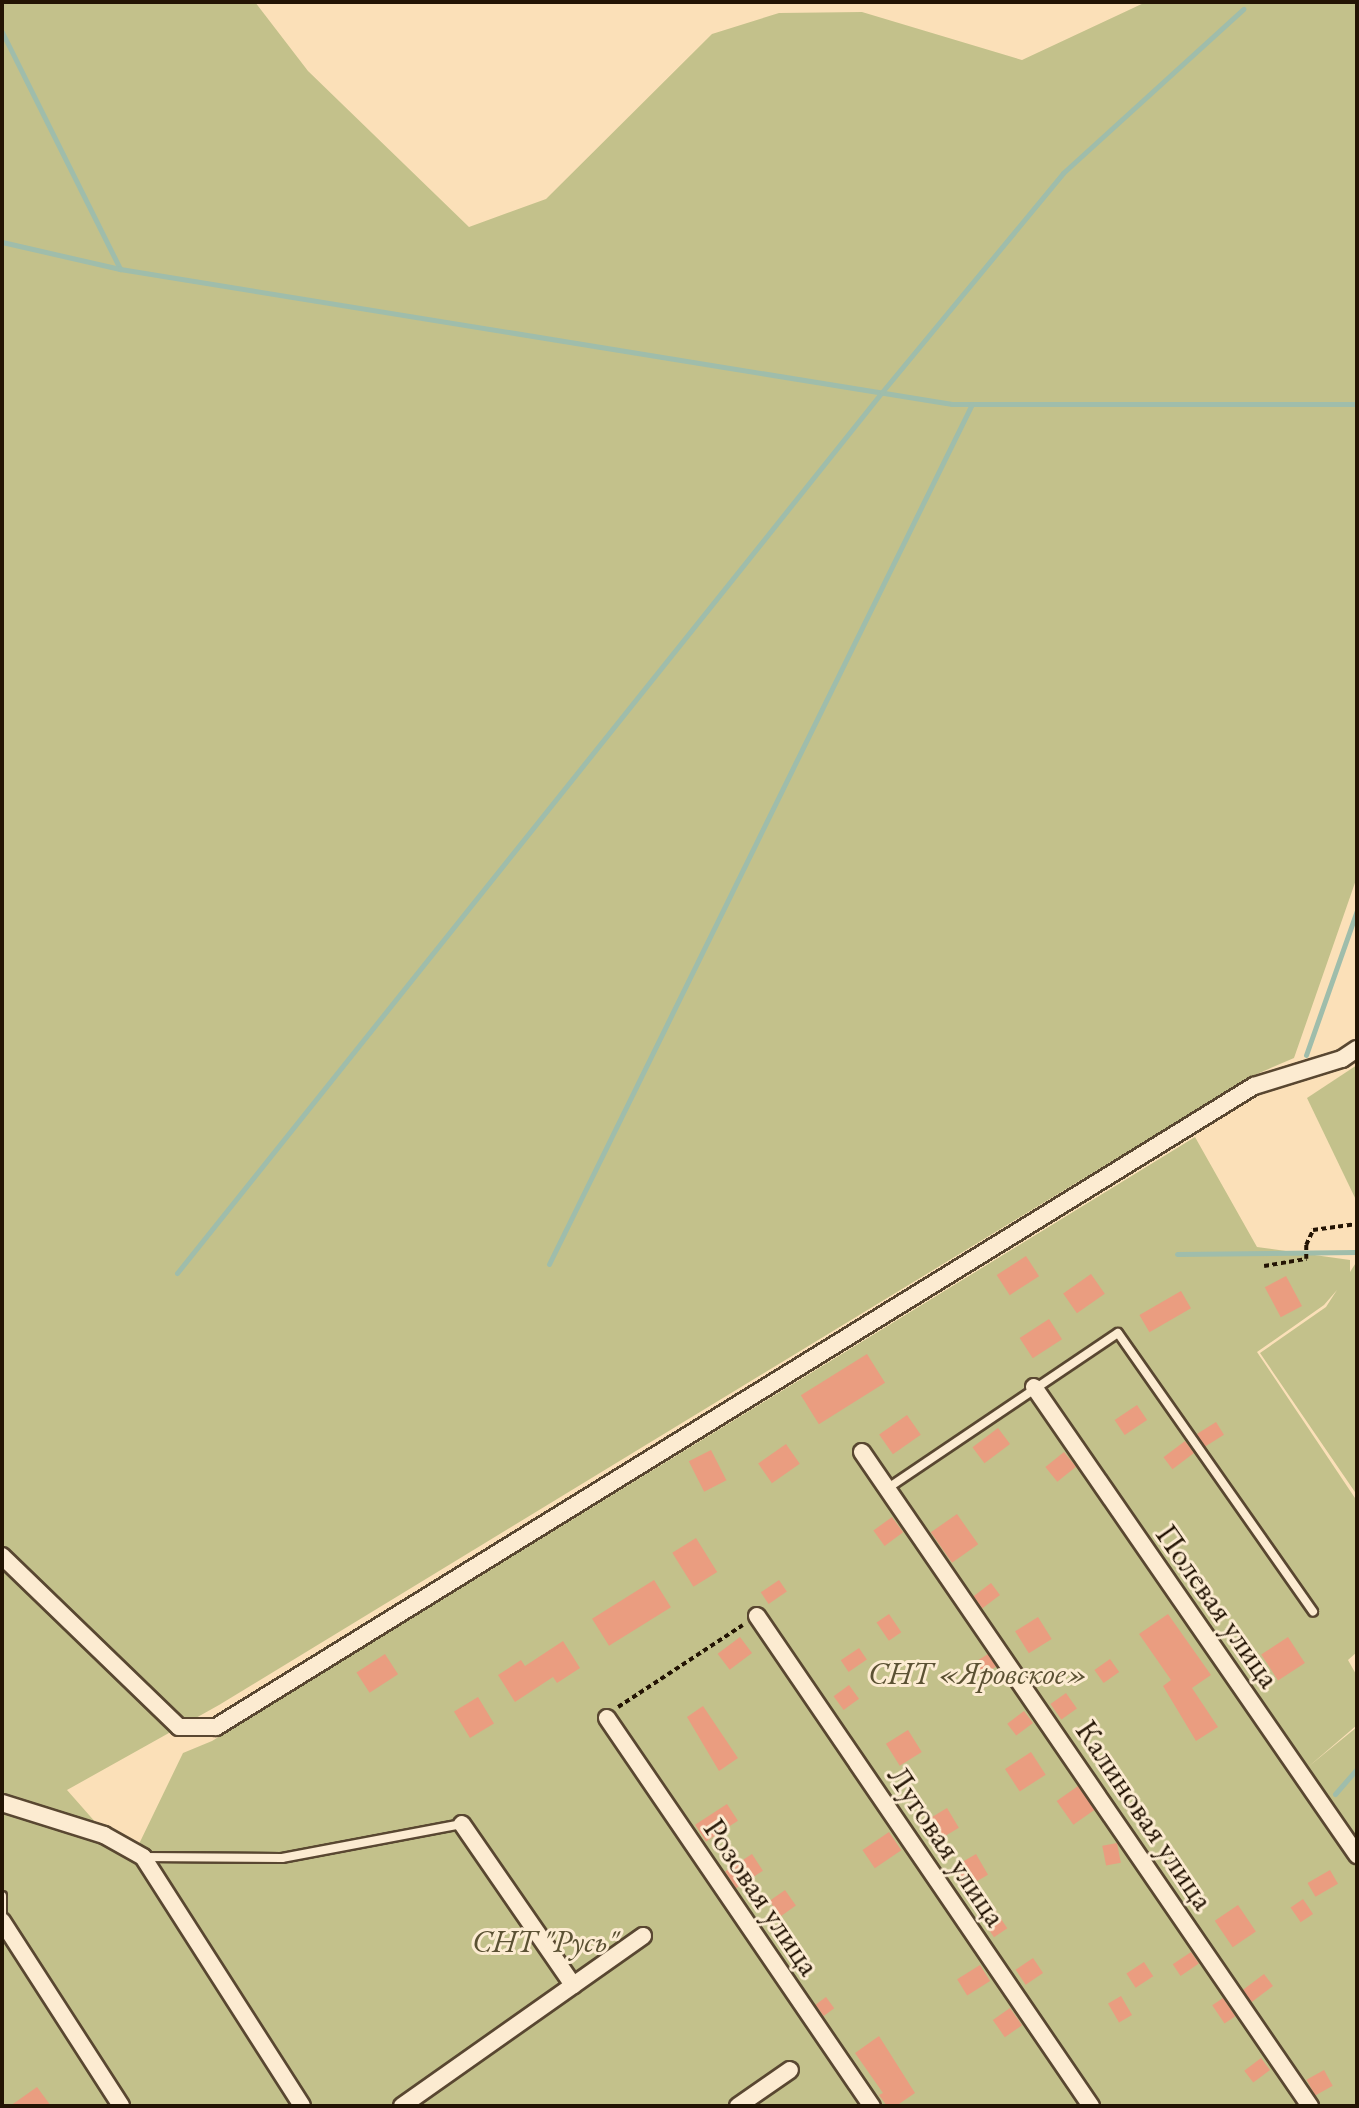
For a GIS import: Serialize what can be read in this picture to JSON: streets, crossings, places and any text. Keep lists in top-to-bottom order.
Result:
{
  "streets": {
    "street": [
      "Полевая улица",
      "Калиновая улица",
      "Луговая улица",
      "Розовая улица"
    ]
  },
  "parks": ["СНТ «Яровское»", "СНТ \"Русь\""]
}
